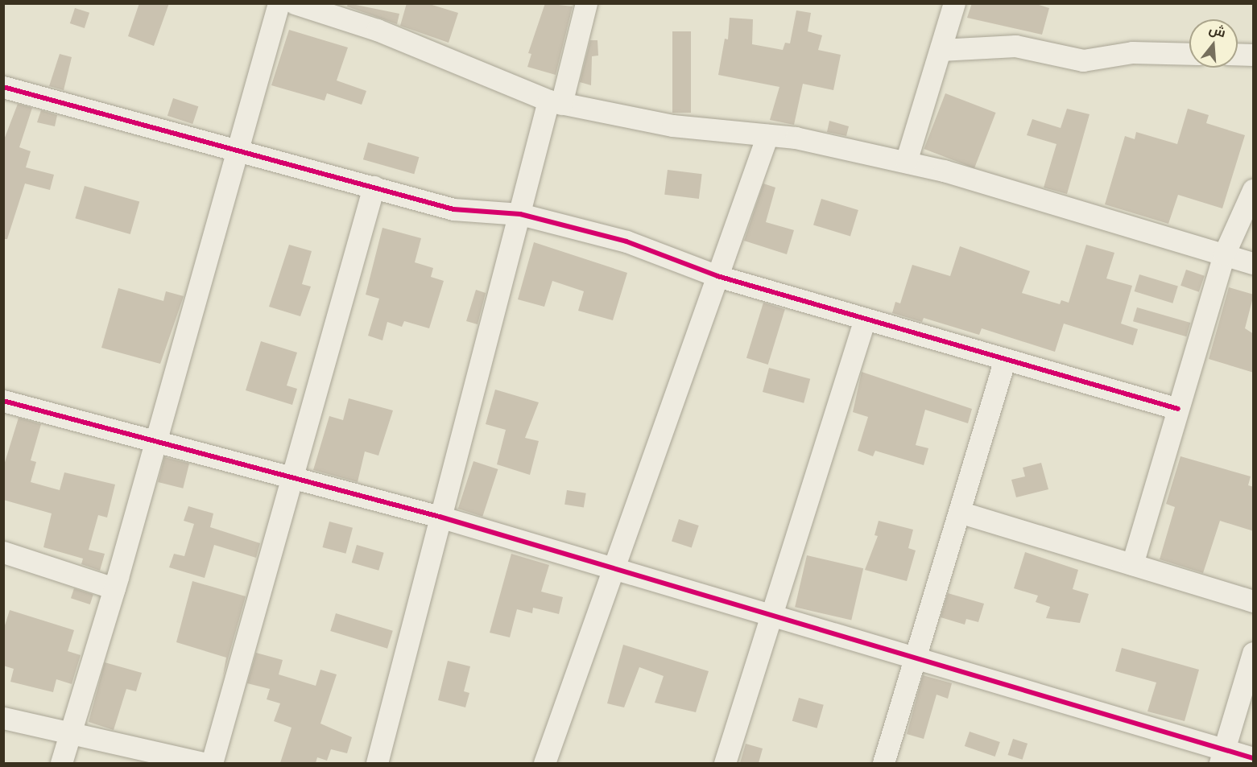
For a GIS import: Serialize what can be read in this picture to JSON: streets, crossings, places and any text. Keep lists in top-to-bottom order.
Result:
{
  "north": "top"
}
